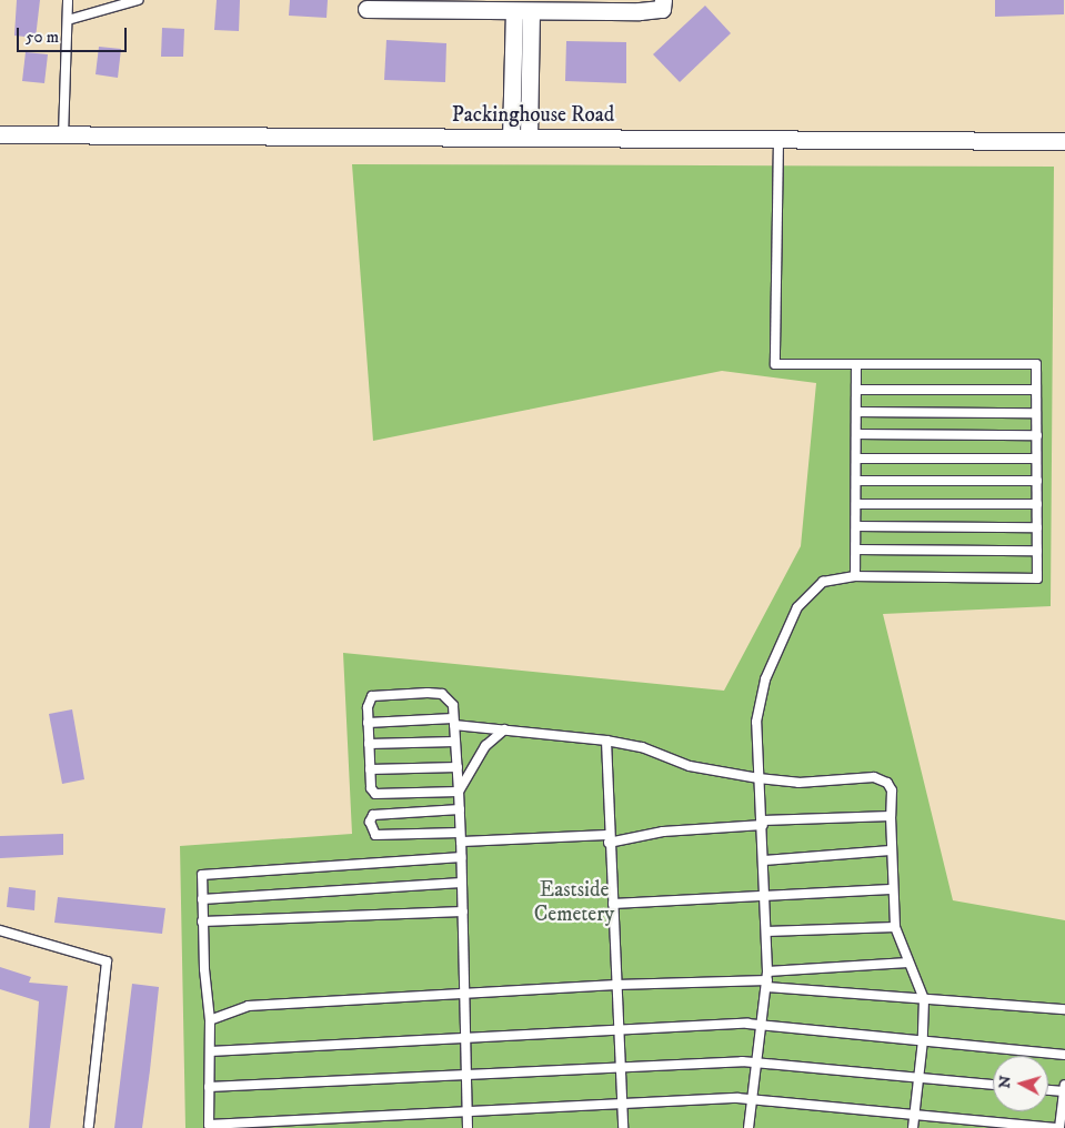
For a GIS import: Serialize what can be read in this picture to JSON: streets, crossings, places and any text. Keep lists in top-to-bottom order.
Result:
{
  "streets": {
    "street": ["Packinghouse Road"]
  },
  "parks": ["Eastside Cemetery"],
  "scale_bar": "50 m",
  "north": "left"
}
